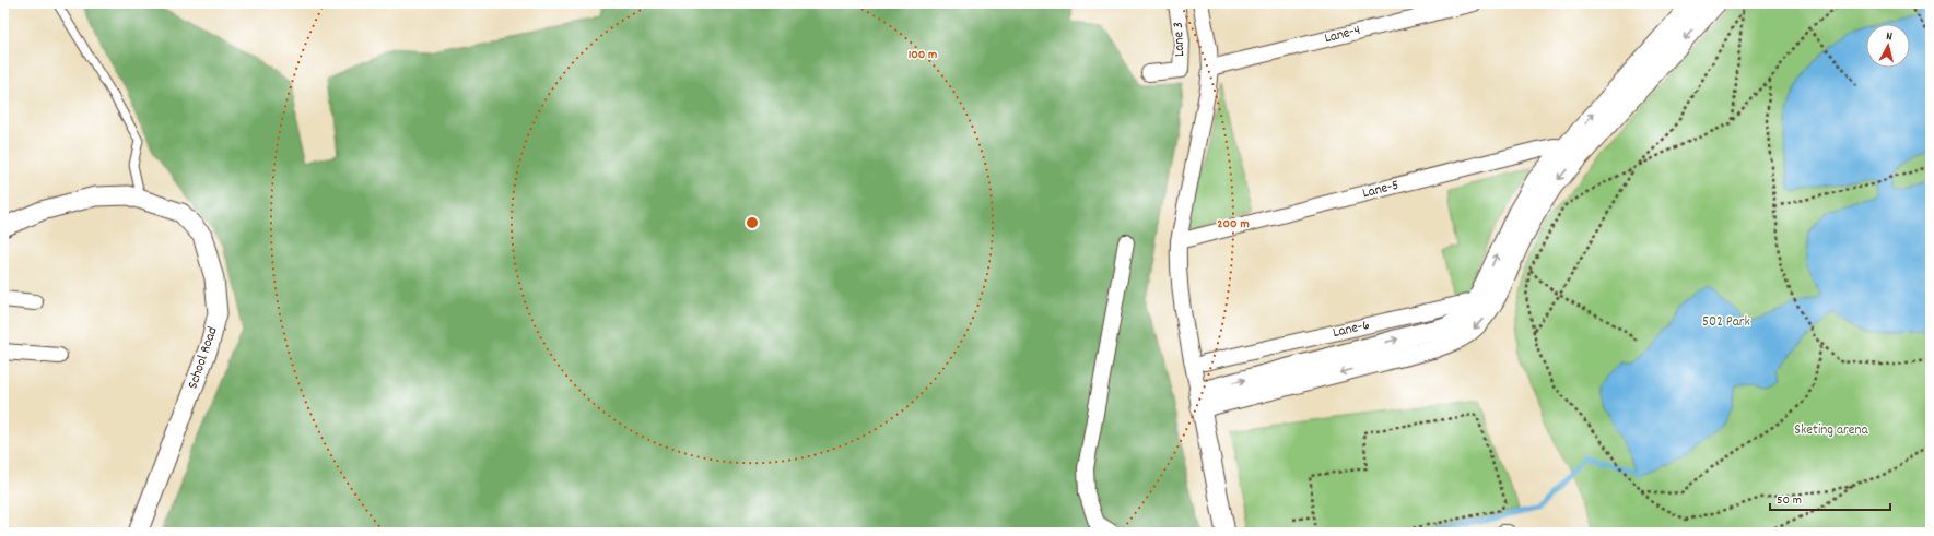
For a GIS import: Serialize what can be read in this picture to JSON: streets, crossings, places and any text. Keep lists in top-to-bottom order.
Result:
{
  "streets": {
    "street": [
      "Lane-4",
      "Lane 3",
      "Lane-5",
      "Lane-6",
      "School Road"
    ]
  },
  "parks": ["502 Park", "Sketing arena"],
  "scale_bar": "50 m",
  "north": "top",
  "rings": ["100 m", "200 m"]
}
